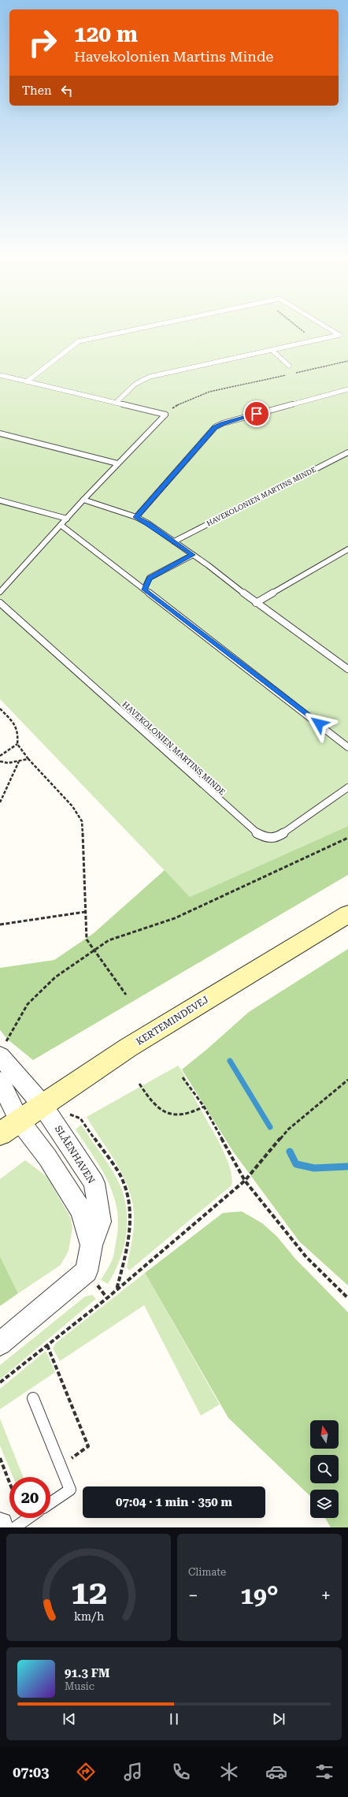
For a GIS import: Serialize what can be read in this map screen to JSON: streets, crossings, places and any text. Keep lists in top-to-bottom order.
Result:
{
  "streets": {
    "main road": ["KERTEMINDEVEJ"],
    "street": ["SLÅENHAVEN"],
    "lane": ["HAVEKOLONIEN MARTINS MINDE"]
  },
  "crossings": [
    ["KERTEMINDEVEJ", "SLÅENHAVEN"]
  ],
  "north": "top",
  "page": {
    "turn": ["120 m", "Havekolonien Martins Minde"],
    "then": "Then",
    "limit": "20",
    "trip": "07:04 · 1 min · 350 m",
    "tile": "Climate",
    "heat": ["−", "19°", "+"],
    "song": ["91.3 FM", "Music"],
    "tabs": "07:03",
    "gauge": ["12", "km/h"]
  }
}
